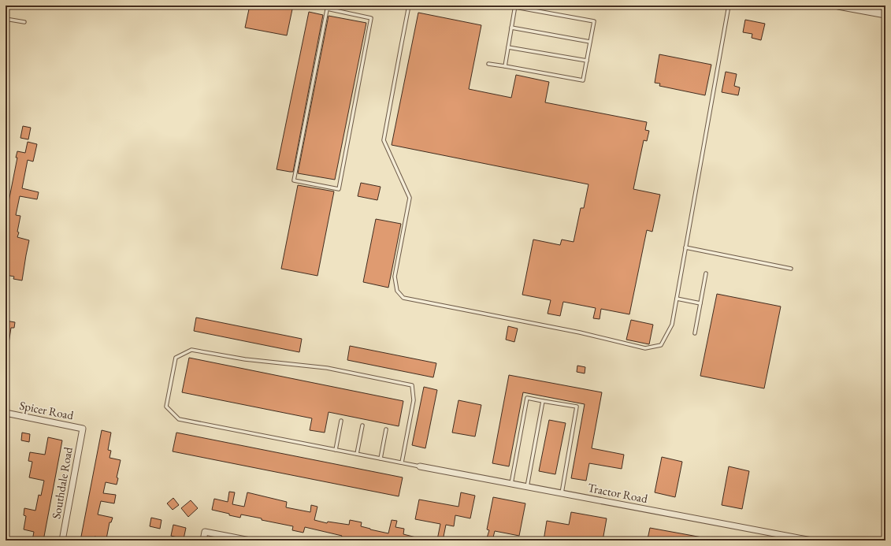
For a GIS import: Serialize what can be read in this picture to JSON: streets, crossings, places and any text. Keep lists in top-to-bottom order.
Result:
{
  "streets": {
    "street": ["Spicer Road", "Southdale Road", "Tractor Road"]
  },
  "crossings": [
    ["Spicer Road", "Southdale Road"]
  ]
}
